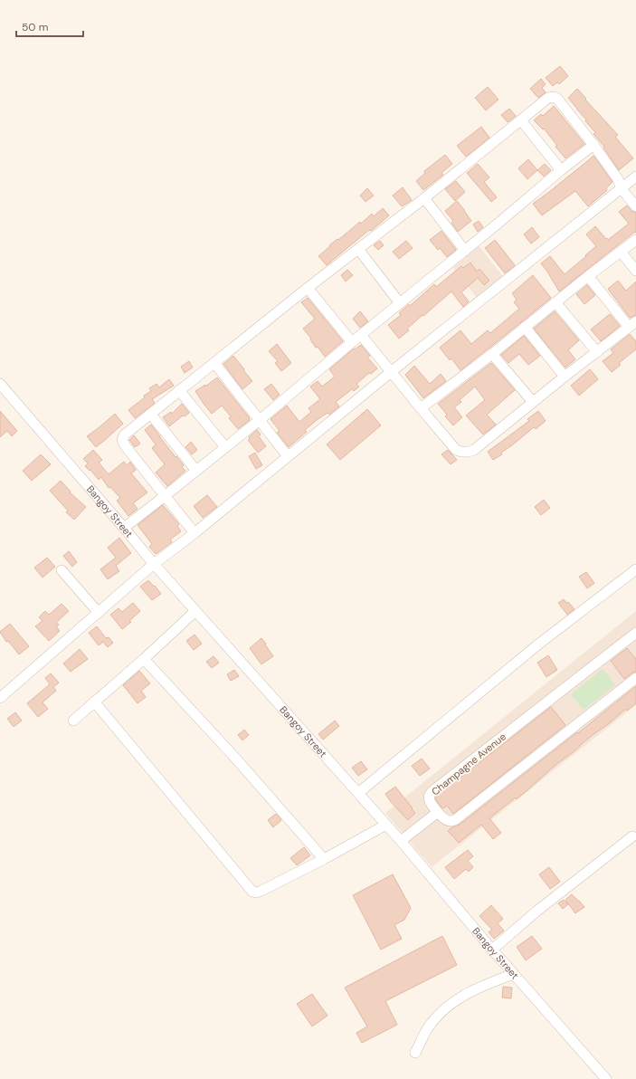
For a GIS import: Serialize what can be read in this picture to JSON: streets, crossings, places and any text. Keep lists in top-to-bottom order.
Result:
{
  "streets": {
    "street": ["Bangoy Street", "Champagne Avenue"]
  },
  "scale_bar": "50 m"
}
